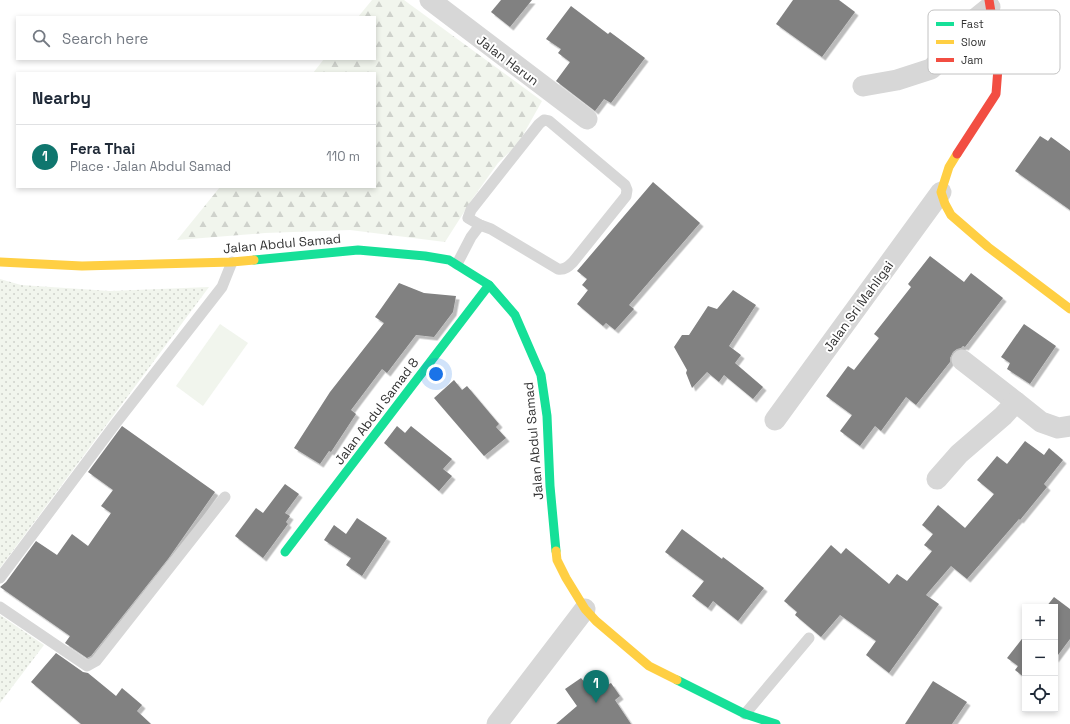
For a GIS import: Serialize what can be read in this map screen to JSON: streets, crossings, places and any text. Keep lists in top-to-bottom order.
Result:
{
  "streets": {
    "street": [
      "Jalan Harun",
      "Jalan Abdul Samad",
      "Jalan Sri Mahligai",
      "Jalan Abdul Samad 8"
    ]
  },
  "crossings": [
    ["Jalan Abdul Samad", "Jalan Abdul Samad 8"]
  ],
  "legend": ["Fast", "Slow", "Jam"],
  "page": {
    "search": "Search here",
    "heading": "Nearby",
    "list": [
      {
        "mark": "1",
        "name": "Fera Thai",
        "note": "Place · Jalan Abdul Samad",
        "value": "110 m"
      }
    ],
    "map_buttons": ["+", "−"],
    "pins": "1"
  }
}
